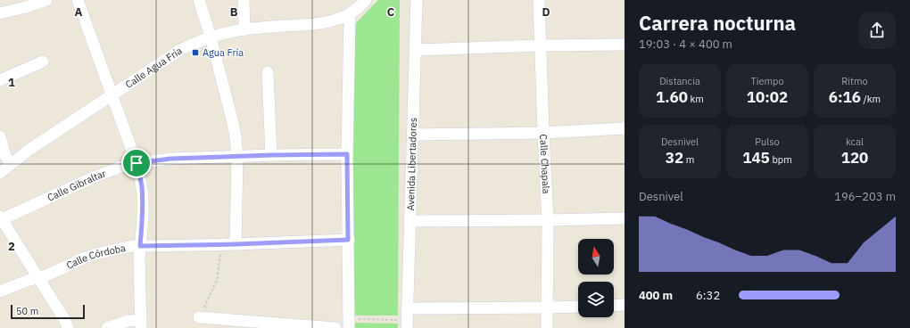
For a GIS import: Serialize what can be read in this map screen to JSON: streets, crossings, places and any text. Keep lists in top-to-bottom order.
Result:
{
  "streets": {
    "street": [
      "Calle Agua Fría",
      "Avenida Libertadores",
      "Calle Chapala",
      "Calle Gibraltar",
      "Calle Córdoba"
    ]
  },
  "places": {
    "transit": ["Agua Fría"]
  },
  "scale_bar": "50 m",
  "north": "top",
  "page": {
    "heading": ["Carrera nocturna", "19:03 · 4 × 400 m"],
    "stats": [
      ["Distancia", "1.60 km"],
      ["Tiempo", "10:02"],
      ["Ritmo", "6:16 /km"],
      ["Desnivel", "32 m"],
      ["Pulso", "145 bpm"],
      ["kcal", "120"]
    ],
    "chart": ["Desnivel", "196–203 m"],
    "list": [
      {
        "name": "400 m",
        "note": "6:32"
      }
    ],
    "scale": "50 m"
  },
  "grid": {
    "columns": [
      "A",
      "B",
      "C",
      "D"
    ],
    "rows": ["1", "2"]
  }
}
